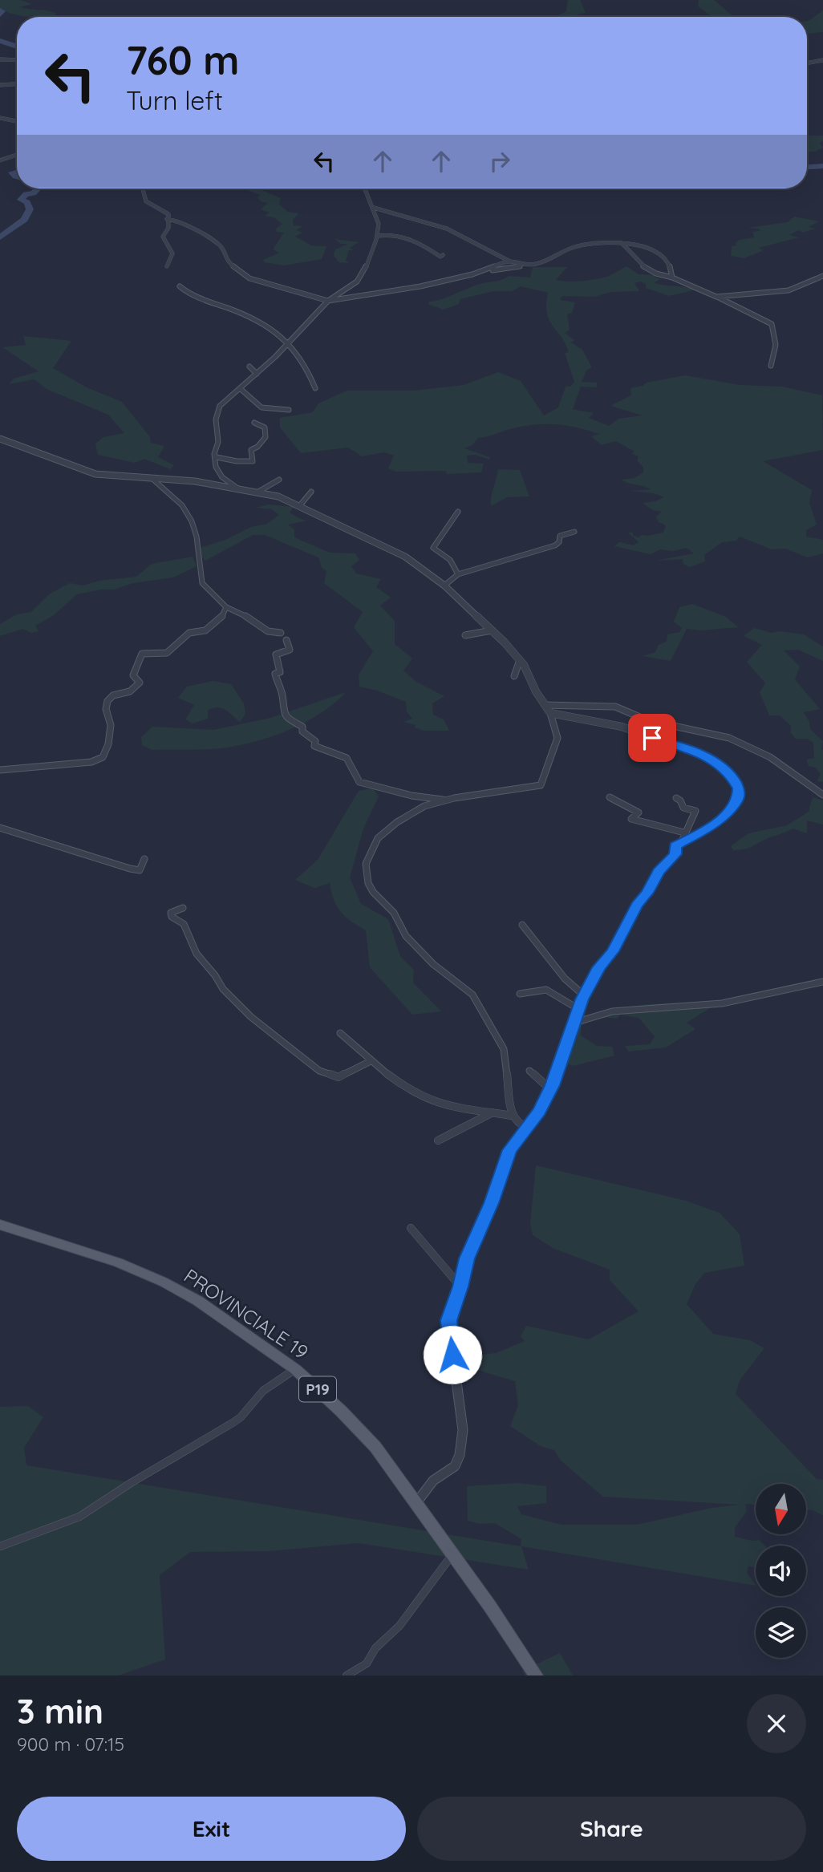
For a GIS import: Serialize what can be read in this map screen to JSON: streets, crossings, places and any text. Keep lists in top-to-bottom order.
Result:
{
  "streets": {
    "main road": ["PROVINCIALE 19", "P19"]
  },
  "north": "bottom",
  "page": {
    "turn": ["760 m", "Turn left"],
    "heading": ["3 min", "900 m · 07:15"],
    "buttons": ["Exit", "Share"]
  }
}
